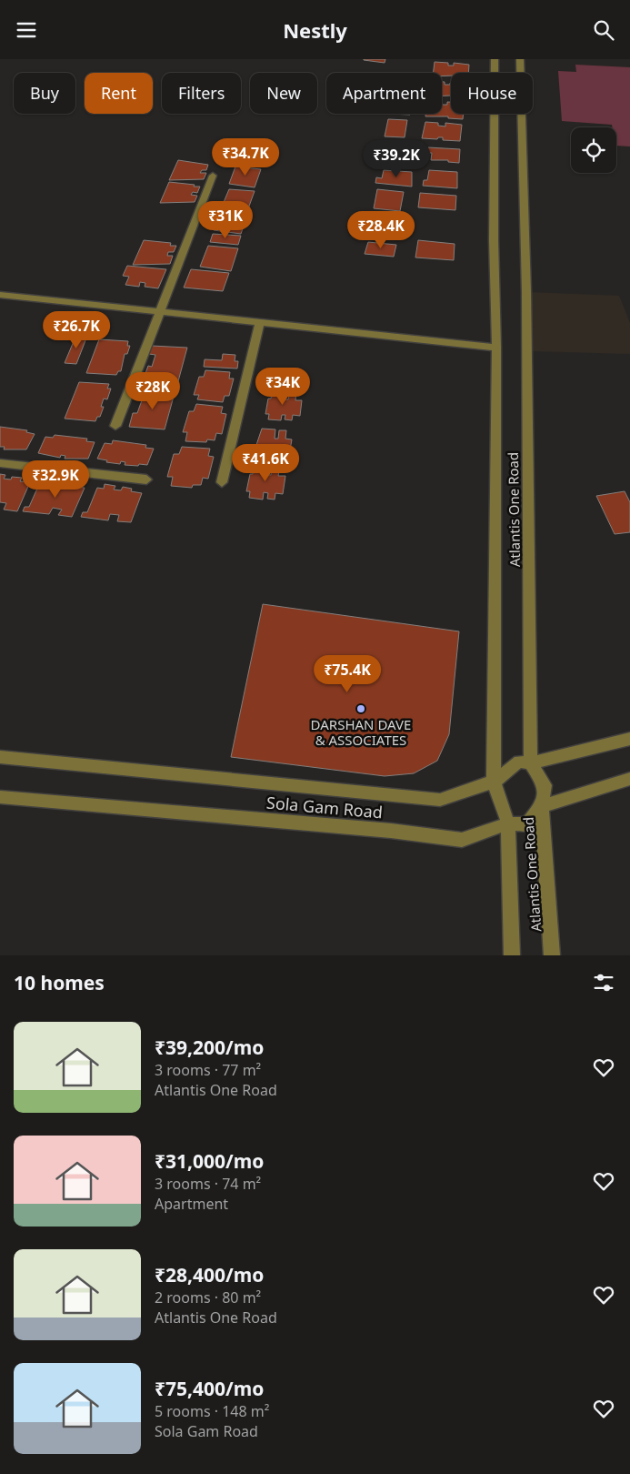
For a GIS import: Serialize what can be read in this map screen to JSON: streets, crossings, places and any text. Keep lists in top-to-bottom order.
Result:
{
  "streets": {
    "street": ["Atlantis One Road", "Sola Gam Road"]
  },
  "crossings": [
    ["Atlantis One Road", "Sola Gam Road"]
  ],
  "places": ["DARSHAN DAVE & ASSOCIATES"],
  "page": {
    "header": "Nestly",
    "chip": [
      "Buy",
      "Rent",
      "Filters",
      "New",
      "Apartment",
      "House"
    ],
    "price": [
      "₹34.7K",
      "₹39.2K",
      "₹31K",
      "₹28.4K",
      "₹26.7K",
      "₹34K",
      "₹28K",
      "₹41.6K",
      "₹32.9K",
      "₹75.4K"
    ],
    "heading": "10 homes",
    "list": [
      {
        "name": "₹39,200/mo",
        "note": "3 rooms · 77 m² · Atlantis One Road"
      },
      {
        "name": "₹31,000/mo",
        "note": "3 rooms · 74 m² · Apartment"
      },
      {
        "name": "₹28,400/mo",
        "note": "2 rooms · 80 m² · Atlantis One Road"
      },
      {
        "name": "₹75,400/mo",
        "note": "5 rooms · 148 m² · Sola Gam Road"
      }
    ]
  }
}
